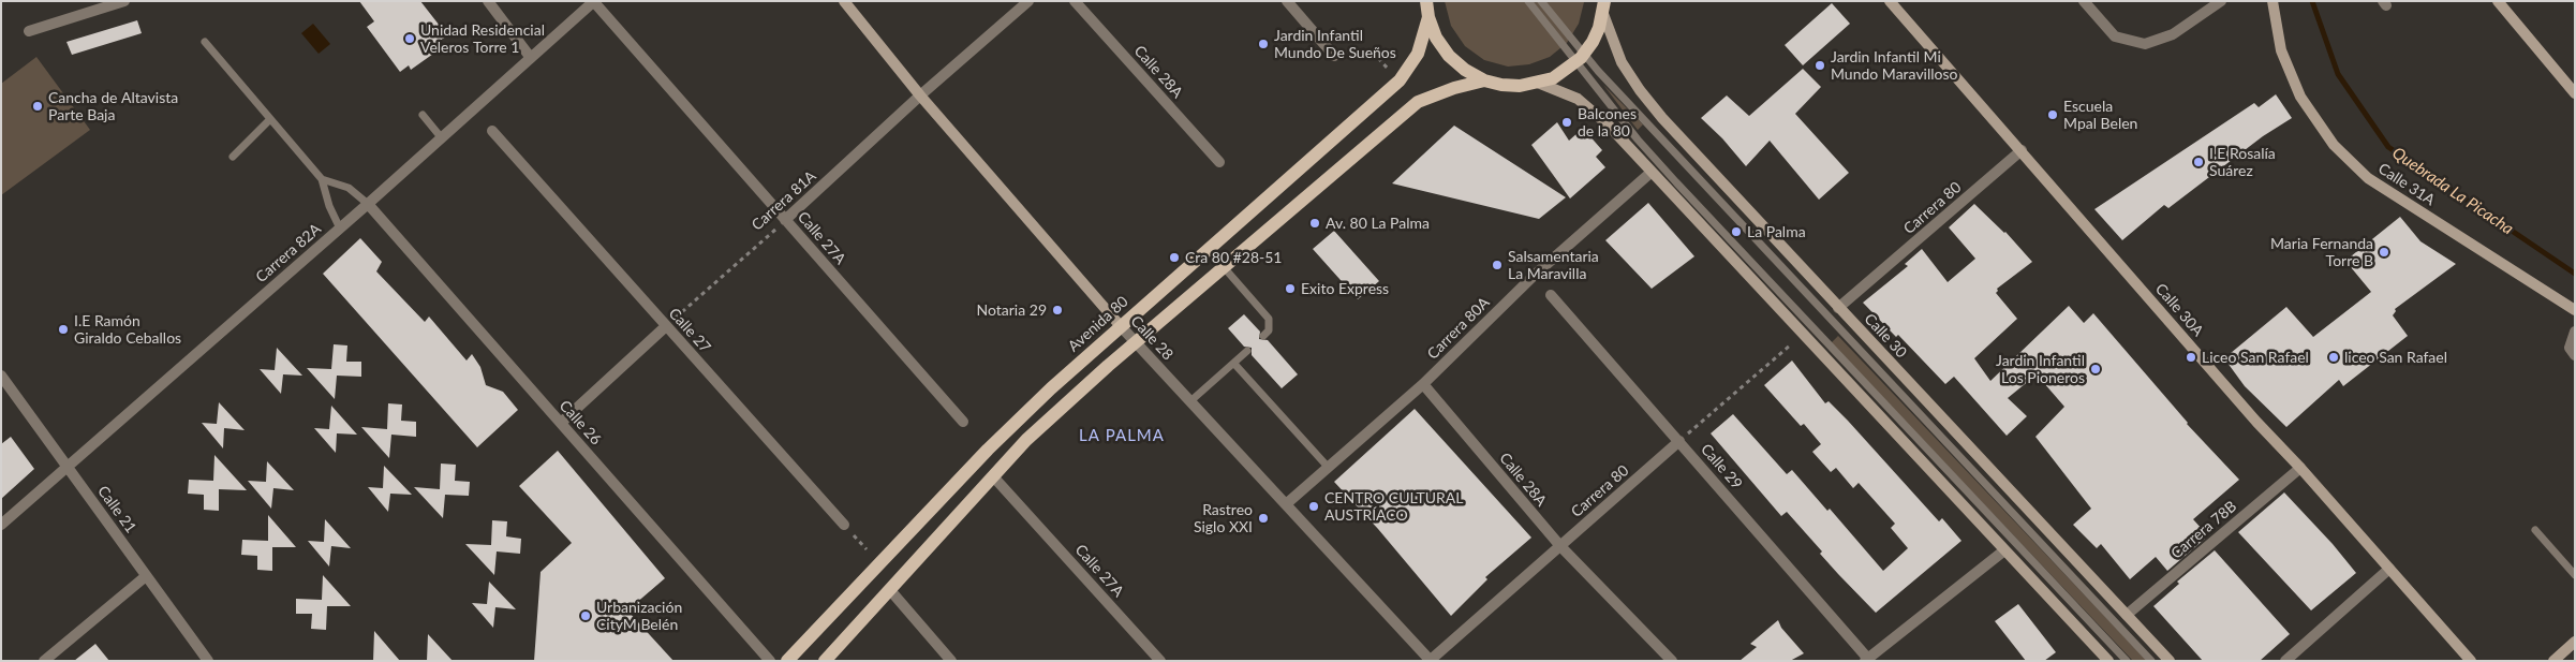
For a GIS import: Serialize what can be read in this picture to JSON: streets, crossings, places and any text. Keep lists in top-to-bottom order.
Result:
{
  "streets": {
    "main road": ["Avenida 80"],
    "street": [
      "Calle 28A",
      "Calle 31A",
      "Carrera 81A",
      "Carrera 80",
      "Calle 27A",
      "Carrera 82A",
      "Calle 30A",
      "Carrera 80A",
      "Calle 27",
      "Calle 30",
      "Calle 28",
      "Calle 26",
      "Calle 29",
      "Calle 21",
      "Carrera 78B"
    ]
  },
  "crossings": [
    ["Calle 28A", "Carrera 80"],
    ["Calle 28A", "Carrera 80A"],
    ["Carrera 81A", "Calle 27A"],
    ["Carrera 81A", "Calle 27"],
    ["Carrera 81A", "Calle 28"],
    ["Carrera 80", "Calle 30A"],
    ["Carrera 80", "Calle 30"],
    ["Carrera 80", "Calle 28"],
    ["Carrera 80", "Calle 29"],
    ["Calle 27A", "Carrera 82A"],
    ["Carrera 82A", "Calle 26"],
    ["Carrera 82A", "Calle 21"],
    ["Calle 30A", "Carrera 78B"],
    ["Avenida 80", "Calle 28"],
    ["Carrera 80A", "Calle 28"],
    ["Calle 30", "Carrera 78B"]
  ],
  "districts": ["LA PALMA"],
  "water": ["Quebrada La Picacha"],
  "places": [
    "Unidad Residencial Veleros Torre 1",
    "Jardin Infantil Mundo De Sueños",
    "Jardin Infantil Mi Mundo Maravilloso",
    "Cancha de Altavista Parte Baja",
    "Escuela Mpal Belen",
    "Balcones de la 80",
    "I.E Rosalía Suárez",
    "Av. 80 La Palma",
    "La Palma",
    "Maria Fernanda Torre B",
    "Cra 80 #28-51",
    "Salsamentaria La Maravilla",
    "Exito Express",
    "Notaria 29",
    "I.E Ramón Giraldo Ceballos",
    "Liceo San Rafael",
    "liceo San Rafael",
    "Jardin Infantil Los Pioneros",
    "CENTRO CULTURAL AUSTRÍACO",
    "Rastreo Siglo XXI",
    "Urbanización CityM Belén"
  ]
}
